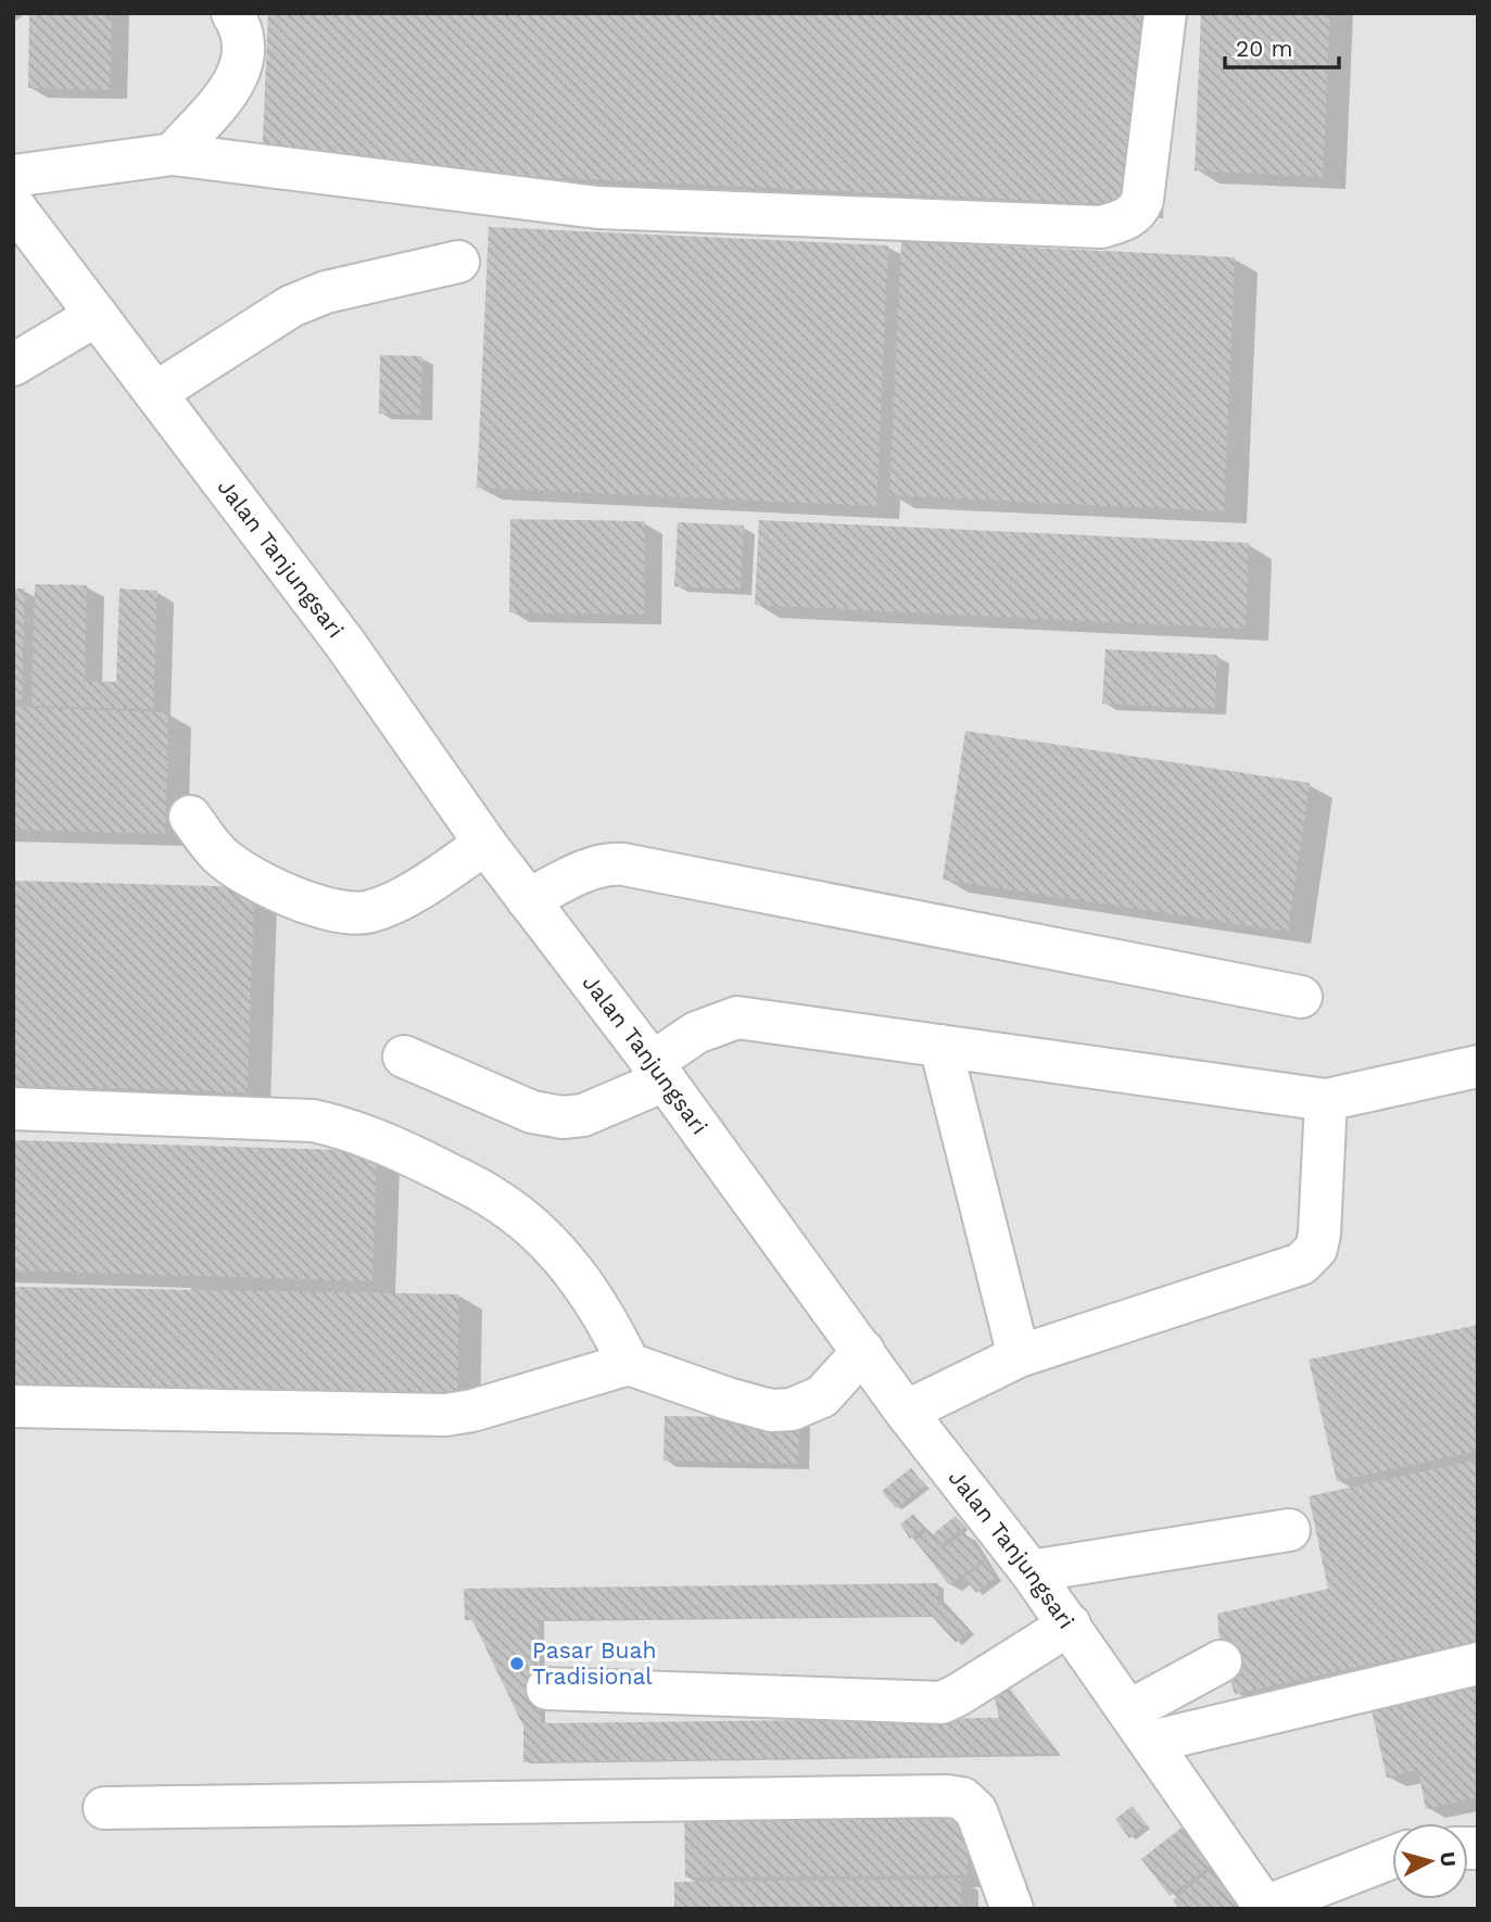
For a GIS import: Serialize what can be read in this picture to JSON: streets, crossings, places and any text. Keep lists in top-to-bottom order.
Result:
{
  "streets": {
    "main road": ["Jalan Tanjungsari"]
  },
  "places": ["Pasar Buah Tradisional"],
  "scale_bar": "20 m",
  "north": "right"
}
